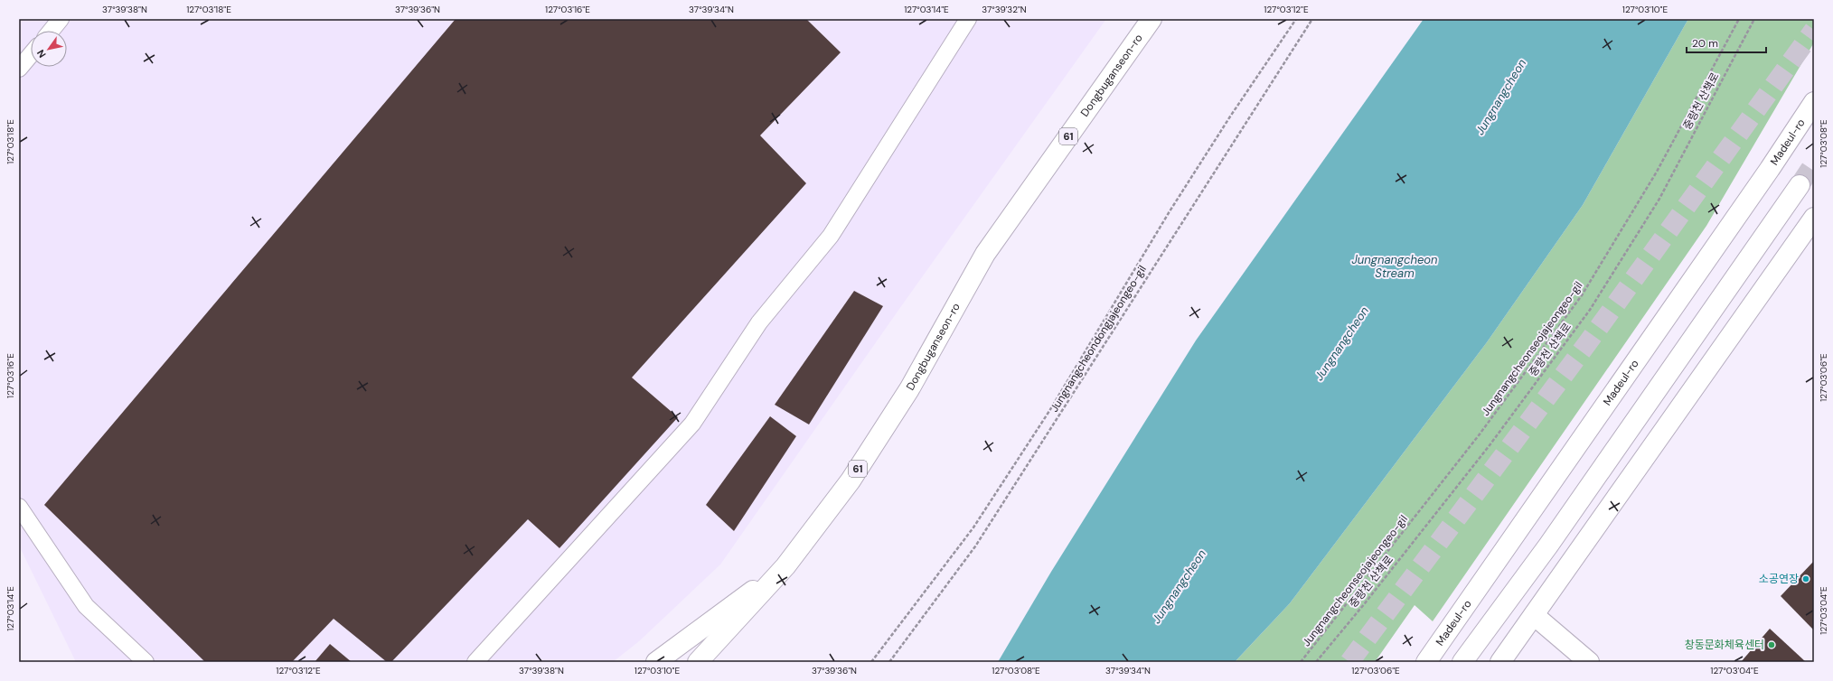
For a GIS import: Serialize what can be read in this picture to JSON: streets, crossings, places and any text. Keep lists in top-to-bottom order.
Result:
{
  "streets": {
    "main road": ["Dongbuganseon-ro", "61", "Madeul-ro"],
    "path": ["중랑천 산책로", "Jungnangcheondongjajeongeo-gil", "Jungnangcheonseojajeongeo-gil"]
  },
  "water": ["Jungnangcheon", "Jungnangcheon Stream"],
  "places": ["소공연장", "창동문화체육센터"],
  "scale_bar": "20 m",
  "north": "bottom left",
  "coordinates": [
    "37°39'38\"N",
    "127°03'18\"E",
    "37°39'36\"N",
    "127°03'16\"E",
    "37°39'34\"N",
    "127°03'14\"E",
    "37°39'32\"N",
    "127°03'12\"E",
    "127°03'10\"E",
    "127°03'08\"E",
    "127°03'06\"E",
    "127°03'04\"E"
  ]
}
